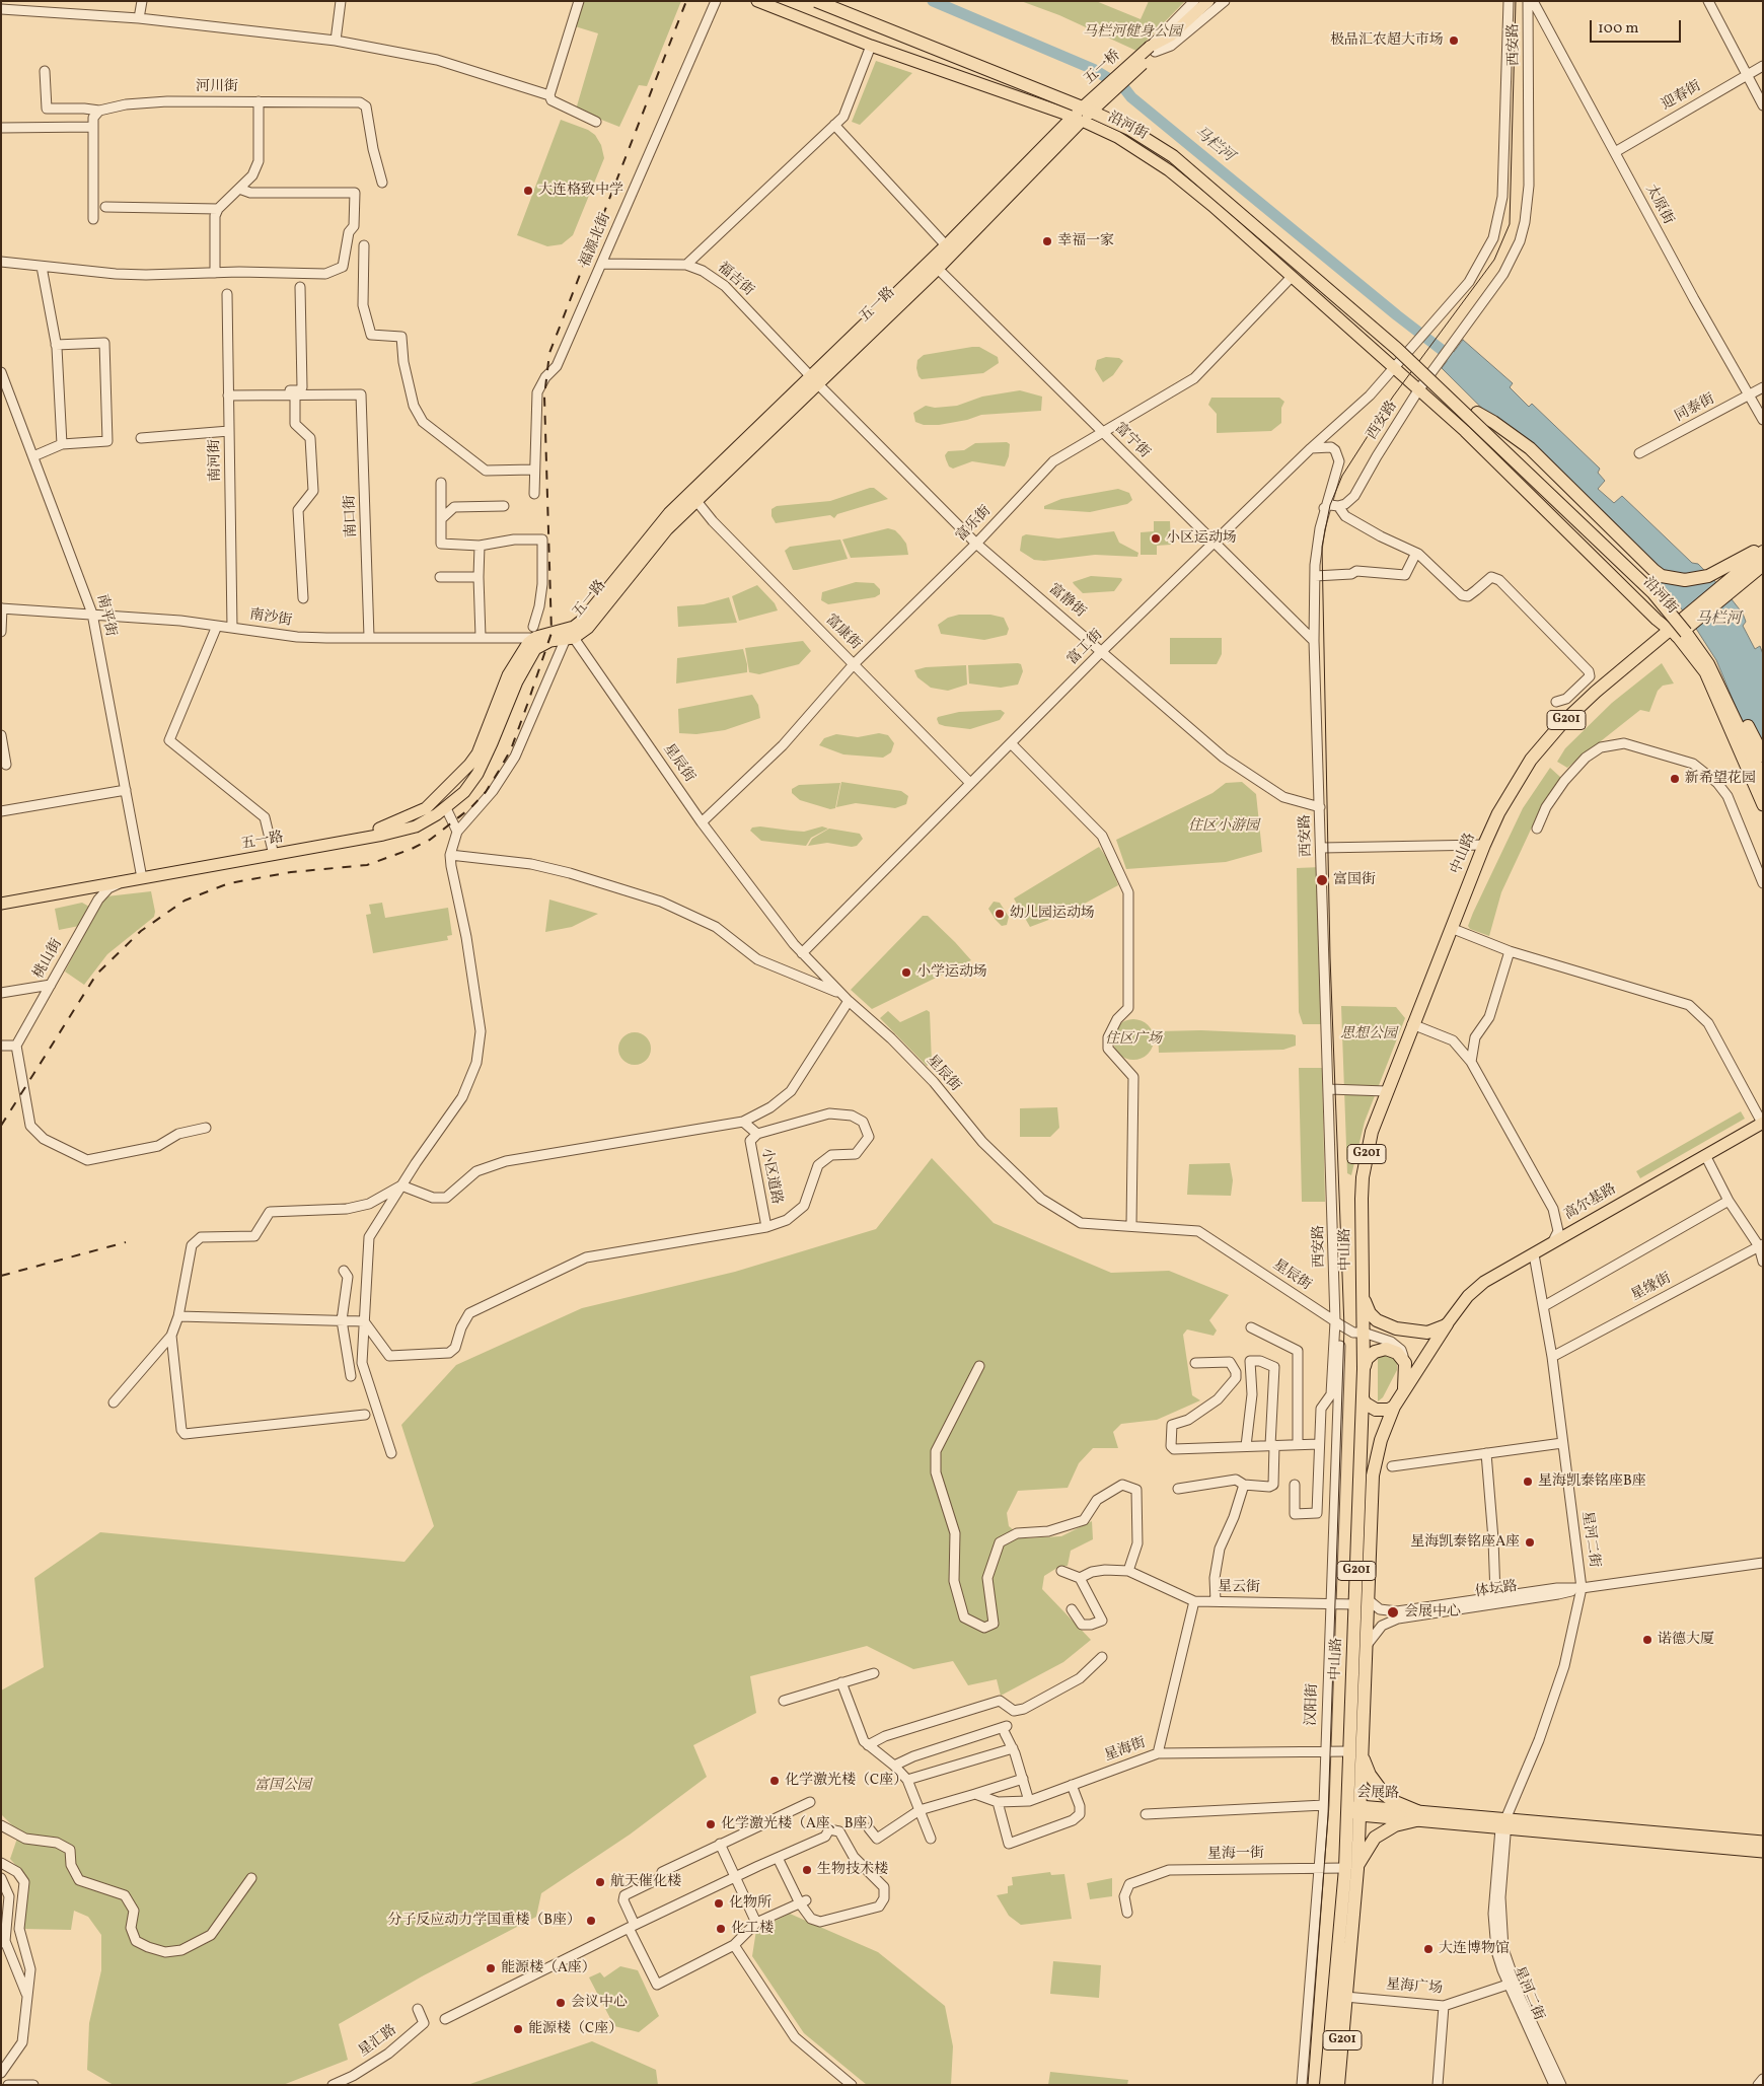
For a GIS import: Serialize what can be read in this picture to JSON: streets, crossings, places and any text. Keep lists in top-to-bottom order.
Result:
{
  "streets": {
    "highway": ["G201", "中山路"],
    "main road": [
      "五一桥",
      "沿河街",
      "五一路",
      "高尔基路",
      "会展路"
    ],
    "street": [
      "西安路",
      "河川街",
      "迎春街",
      "太原街",
      "福源北街",
      "福吉街",
      "同泰街",
      "富宁街",
      "南河街",
      "南口街",
      "富乐街",
      "富静街",
      "南平街",
      "南沙街",
      "富康街",
      "富工街",
      "星辰街",
      "桃山街",
      "小区道路",
      "星缘街",
      "星河二街",
      "星云街",
      "体坛路",
      "汉阳街",
      "星海街",
      "星海一街",
      "星海广场",
      "星汇路"
    ]
  },
  "crossings": [
    ["西安路", "沿河街"],
    ["西安路", "富宁街"],
    ["西安路", "富静街"],
    ["西安路", "富工街"],
    ["西安路", "星辰街"],
    ["西安路", "汉阳街"],
    ["五一桥", "沿河街"],
    ["五一桥", "五一路"],
    ["迎春街", "太原街"],
    ["沿河街", "五一路"],
    ["沿河街", "富乐街"],
    ["沿河街", "富工街"],
    ["沿河街", "中山路"],
    ["太原街", "同泰街"],
    ["福源北街", "福吉街"],
    ["福吉街", "五一路"],
    ["福吉街", "富静街"],
    ["五一路", "富宁街"],
    ["五一路", "富静街"],
    ["五一路", "南平街"],
    ["五一路", "南沙街"],
    ["五一路", "富康街"],
    ["五一路", "星辰街"],
    ["五一路", "桃山街"],
    ["富宁街", "富乐街"],
    ["富宁街", "富工街"],
    ["南河街", "南沙街"],
    ["南口街", "南沙街"],
    ["富乐街", "富静街"],
    ["富乐街", "富康街"],
    ["富乐街", "星辰街"],
    ["富静街", "富工街"],
    ["南平街", "南沙街"],
    ["富康街", "富工街"],
    ["富工街", "星辰街"],
    ["星辰街", "中山路"],
    ["星辰街", "汉阳街"],
    ["中山路", "高尔基路"],
    ["中山路", "星云街"],
    ["中山路", "体坛路"],
    ["中山路", "星海街"],
    ["中山路", "会展路"],
    ["中山路", "星海一街"],
    ["中山路", "星海广场"],
    ["高尔基路", "星河二街"],
    ["星缘街", "星河二街"],
    ["星河二街", "体坛路"],
    ["星河二街", "会展路"],
    ["星河二街", "星海广场"],
    ["星云街", "汉阳街"],
    ["汉阳街", "星海街"],
    ["汉阳街", "星海一街"]
  ],
  "water": ["马栏河"],
  "parks": [
    "马栏河健身公园",
    "住区小游园",
    "思想公园",
    "住区广场",
    "富国公园"
  ],
  "places": [
    "极品汇农超大市场",
    "大连格致中学",
    "幸福一家",
    "小区运动场",
    "新希望花园",
    "富国街",
    "幼儿园运动场",
    "小学运动场",
    "星海凯泰铭座B座",
    "星海凯泰铭座A座",
    "会展中心",
    "诺德大厦",
    "化学激光楼（C座）",
    "化学激光楼（A座、B座）",
    "生物技术楼",
    "航天催化楼",
    "化物所",
    "分子反应动力学国重楼（B座）",
    "化工楼",
    "大连博物馆",
    "能源楼（A座）",
    "会议中心",
    "能源楼（C座）"
  ],
  "scale_bar": "100 m"
}
